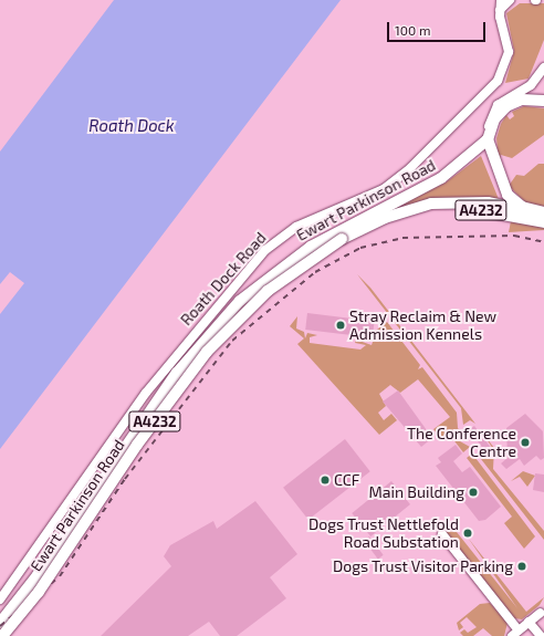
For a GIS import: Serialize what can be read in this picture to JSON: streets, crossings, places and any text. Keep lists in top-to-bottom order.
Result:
{
  "streets": {
    "main road": ["Ewart Parkinson Road", "A4232"],
    "street": ["Roath Dock Road"]
  },
  "crossings": [
    ["Ewart Parkinson Road", "A4232"]
  ],
  "water": ["Roath Dock"],
  "places": [
    "Stray Reclaim & New Admission Kennels",
    "The Conference Centre",
    "CCF",
    "Main Building",
    "Dogs Trust Nettlefold Road Substation",
    "Dogs Trust Visitor Parking"
  ],
  "scale_bar": "100 m"
}
